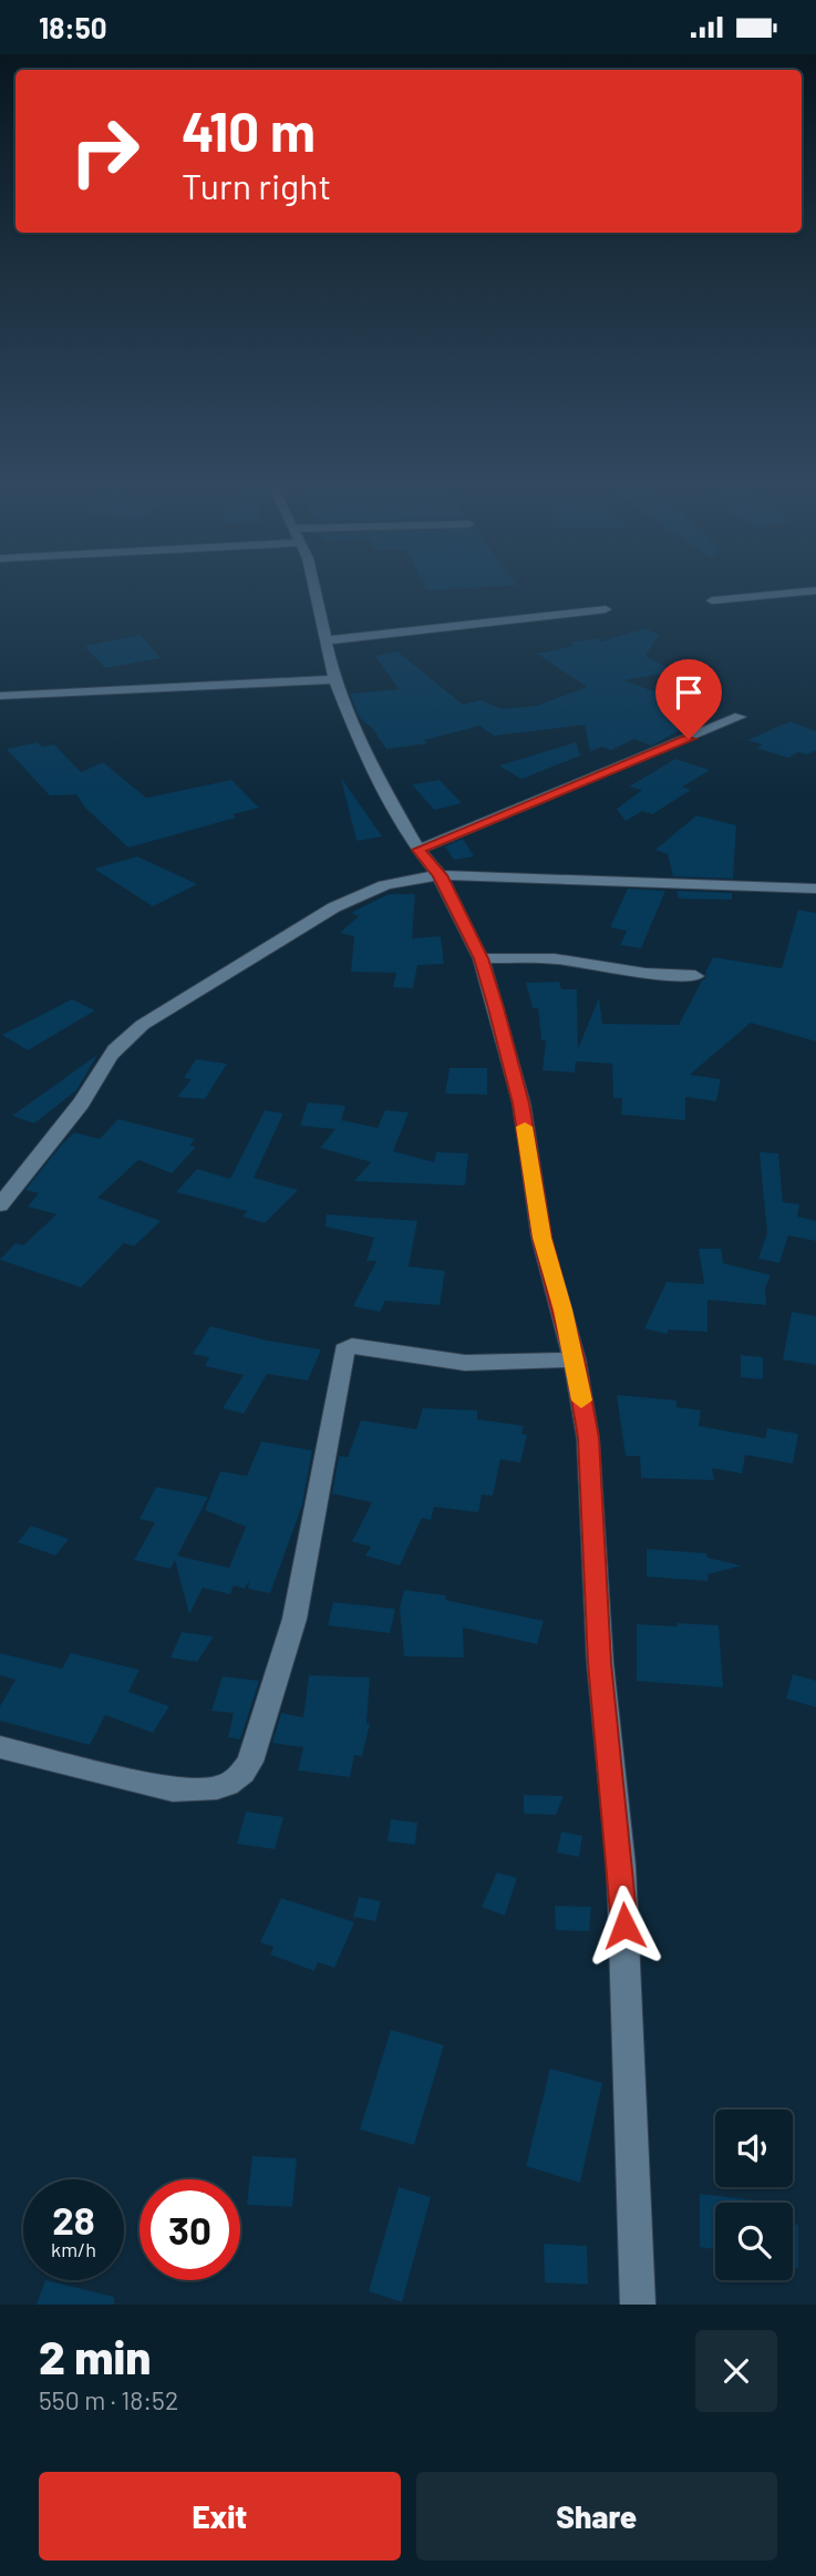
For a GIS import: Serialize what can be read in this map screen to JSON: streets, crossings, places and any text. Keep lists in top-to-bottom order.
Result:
{
  "page": {
    "status": "18:50",
    "turn": ["410 m", "Turn right"],
    "speed": "28 km/h",
    "limit": "30",
    "heading": ["2 min", "550 m · 18:52"],
    "buttons": ["Exit", "Share"]
  }
}
